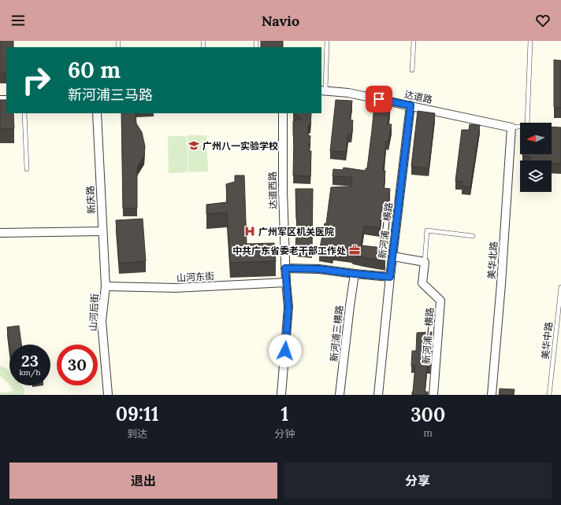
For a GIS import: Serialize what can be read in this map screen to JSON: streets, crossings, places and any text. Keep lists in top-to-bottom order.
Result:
{
  "streets": {
    "street": [
      "达道路",
      "达道西路",
      "新庆路",
      "新河浦二横路",
      "美华北路",
      "山河东街",
      "山河后街",
      "新河浦三横路",
      "新河浦一横路"
    ],
    "lane": ["美华中路"]
  },
  "crossings": [
    ["达道路", "新河浦二横路"],
    ["达道路", "美华北路"],
    ["达道西路", "山河东街"],
    ["新庆路", "山河东街"],
    ["新庆路", "山河后街"],
    ["山河东街", "山河后街"]
  ],
  "places": {
    "school or university": ["广州八一实验学校"],
    "hospital": ["广州军区机关医院"],
    "office": ["中共广东省委老干部工作处"]
  },
  "north": "left",
  "page": {
    "header": "Navio",
    "turn": ["60 m", "新河浦三马路"],
    "speed": "23 km/h",
    "limit": "30",
    "eta": [
      "09:11",
      "到达",
      "1",
      "分钟",
      "300",
      "m"
    ],
    "buttons": ["退出", "分享"]
  }
}
